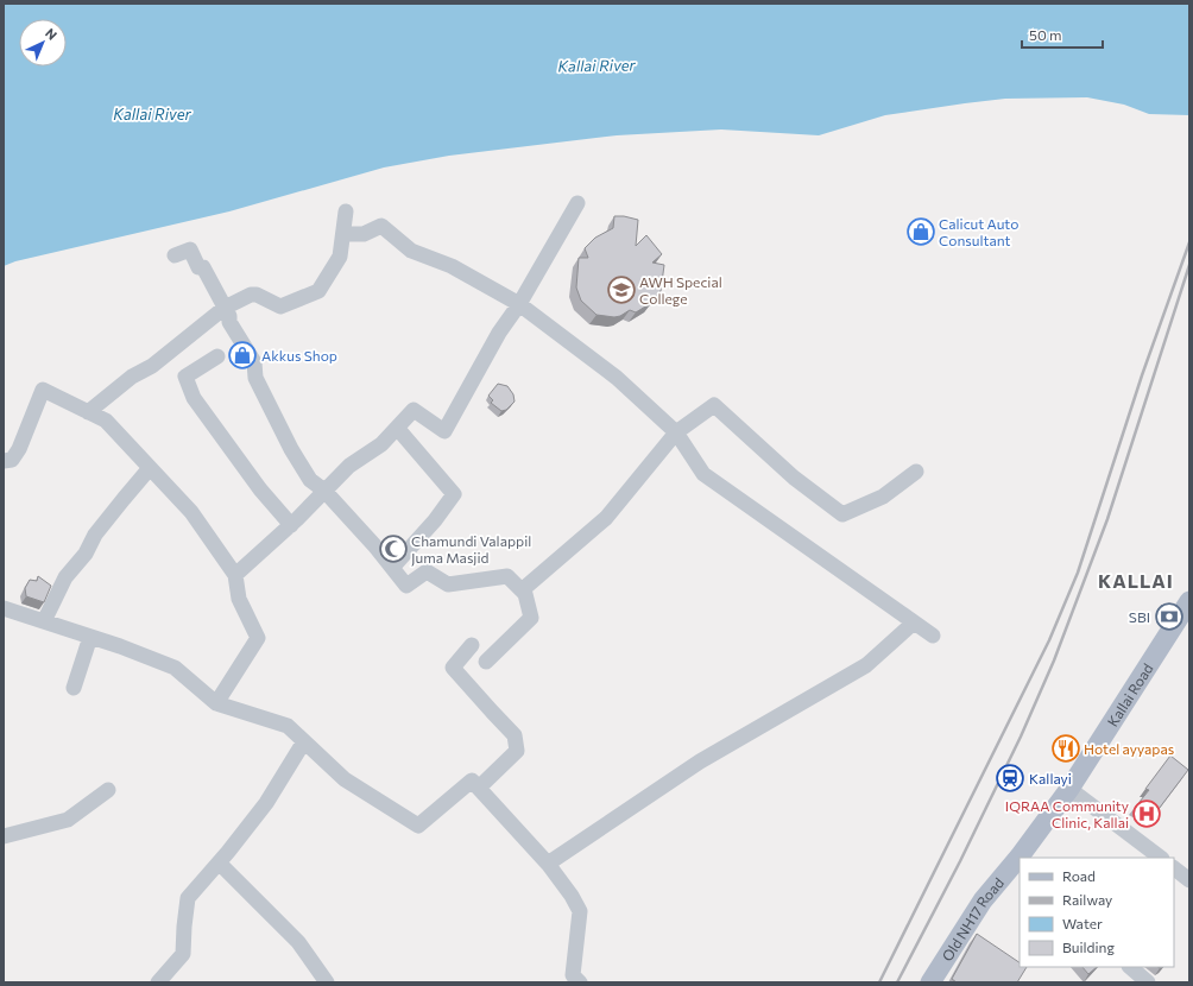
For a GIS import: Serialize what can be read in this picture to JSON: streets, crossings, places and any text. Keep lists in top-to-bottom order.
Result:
{
  "streets": {
    "main road": ["Kallai Road", "Old NH17 Road"]
  },
  "crossings": [
    ["Kallai Road", "Old NH17 Road"]
  ],
  "districts": ["KALLAI"],
  "water": ["Kallai River"],
  "places": {
    "shop": ["Calicut Auto Consultant", "Akkus Shop"],
    "school or university": ["AWH Special College"],
    "mosque": ["Chamundi Valappil Juma Masjid"],
    "bank": ["SBI"],
    "restaurant": ["Hotel ayyapas"],
    "station": ["Kallayi"],
    "hospital": ["IQRAA Community Clinic, Kallai"]
  },
  "legend": [
    "Road",
    "Railway",
    "Water",
    "Building"
  ],
  "scale_bar": "50 m",
  "north": "top right"
}
